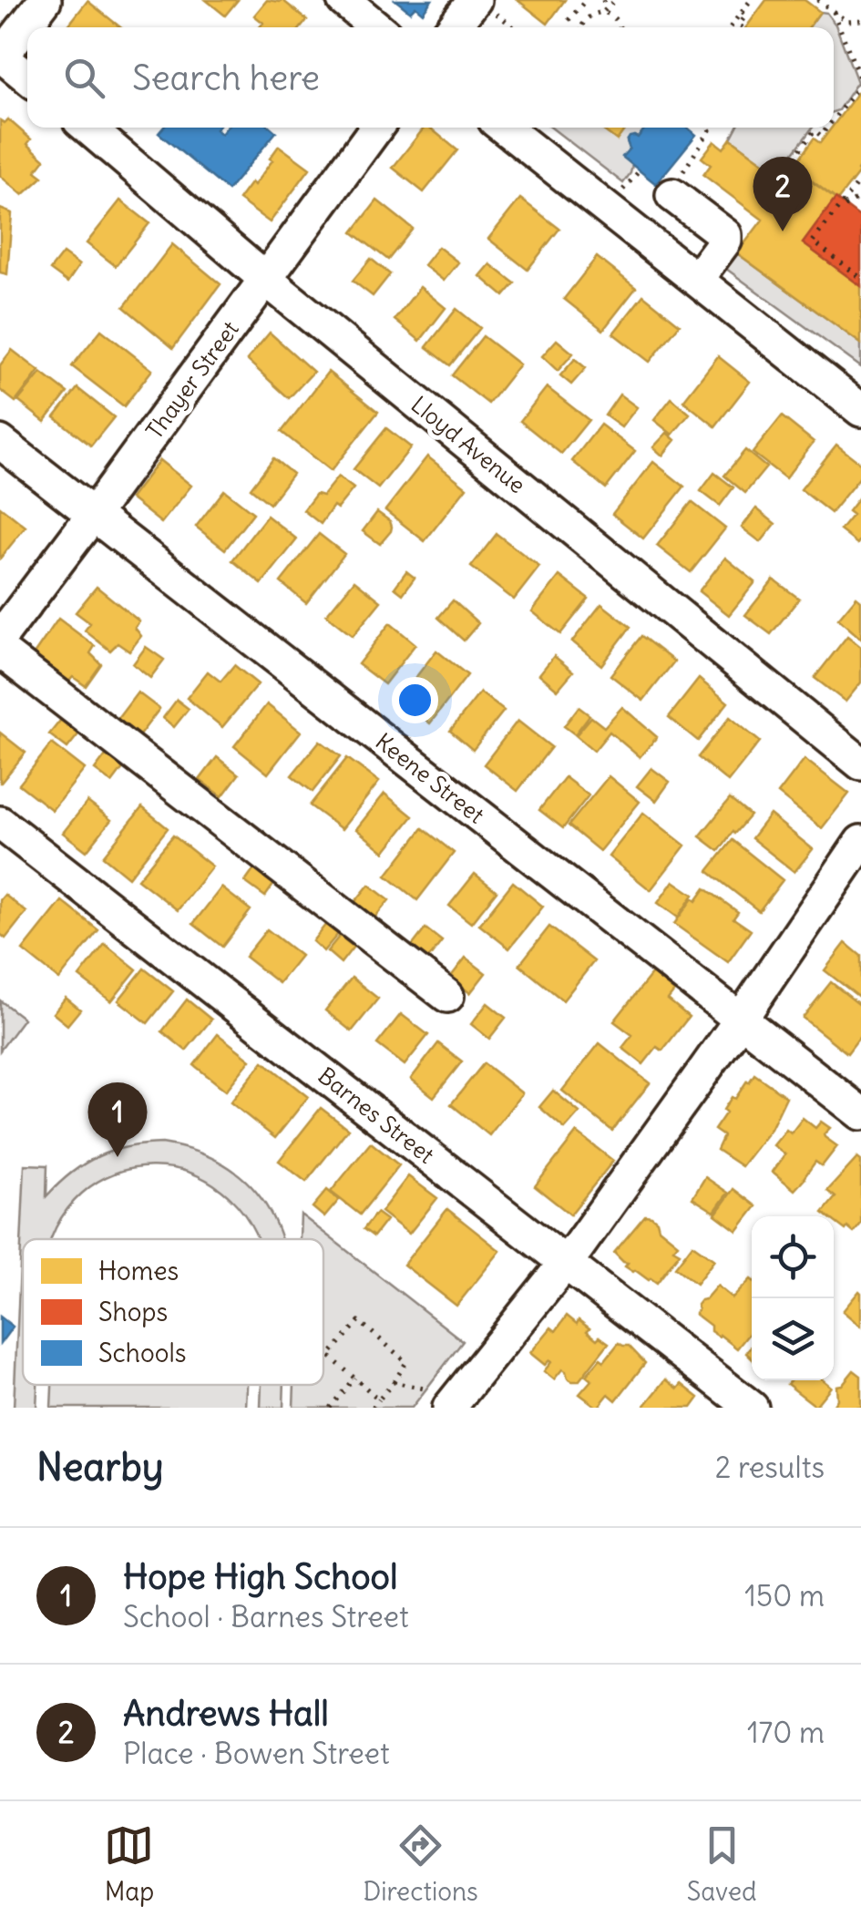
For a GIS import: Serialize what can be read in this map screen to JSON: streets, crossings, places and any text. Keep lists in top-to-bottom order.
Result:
{
  "streets": {
    "street": [
      "Thayer Street",
      "Lloyd Avenue",
      "Keene Street",
      "Barnes Street"
    ]
  },
  "crossings": [
    ["Thayer Street", "Lloyd Avenue"],
    ["Thayer Street", "Keene Street"]
  ],
  "legend": ["Homes", "Shops", "Schools"],
  "page": {
    "search": "Search here",
    "pins": ["2", "1"],
    "heading": ["Nearby", "2 results"],
    "list": [
      {
        "mark": "1",
        "name": "Hope High School",
        "note": "School · Barnes Street",
        "value": "150 m"
      },
      {
        "mark": "2",
        "name": "Andrews Hall",
        "note": "Place · Bowen Street",
        "value": "170 m"
      }
    ],
    "nav": ["Map", "Directions", "Saved"]
  }
}
